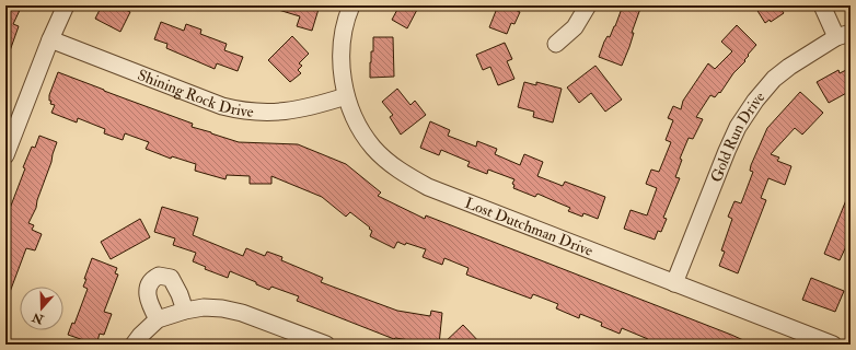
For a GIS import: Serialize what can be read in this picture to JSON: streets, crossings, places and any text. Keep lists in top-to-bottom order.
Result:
{
  "streets": {
    "street": ["Shining Rock Drive", "Gold Run Drive", "Lost Dutchman Drive"]
  },
  "crossings": [
    ["Shining Rock Drive", "Lost Dutchman Drive"],
    ["Gold Run Drive", "Lost Dutchman Drive"]
  ],
  "north": "bottom"
}
